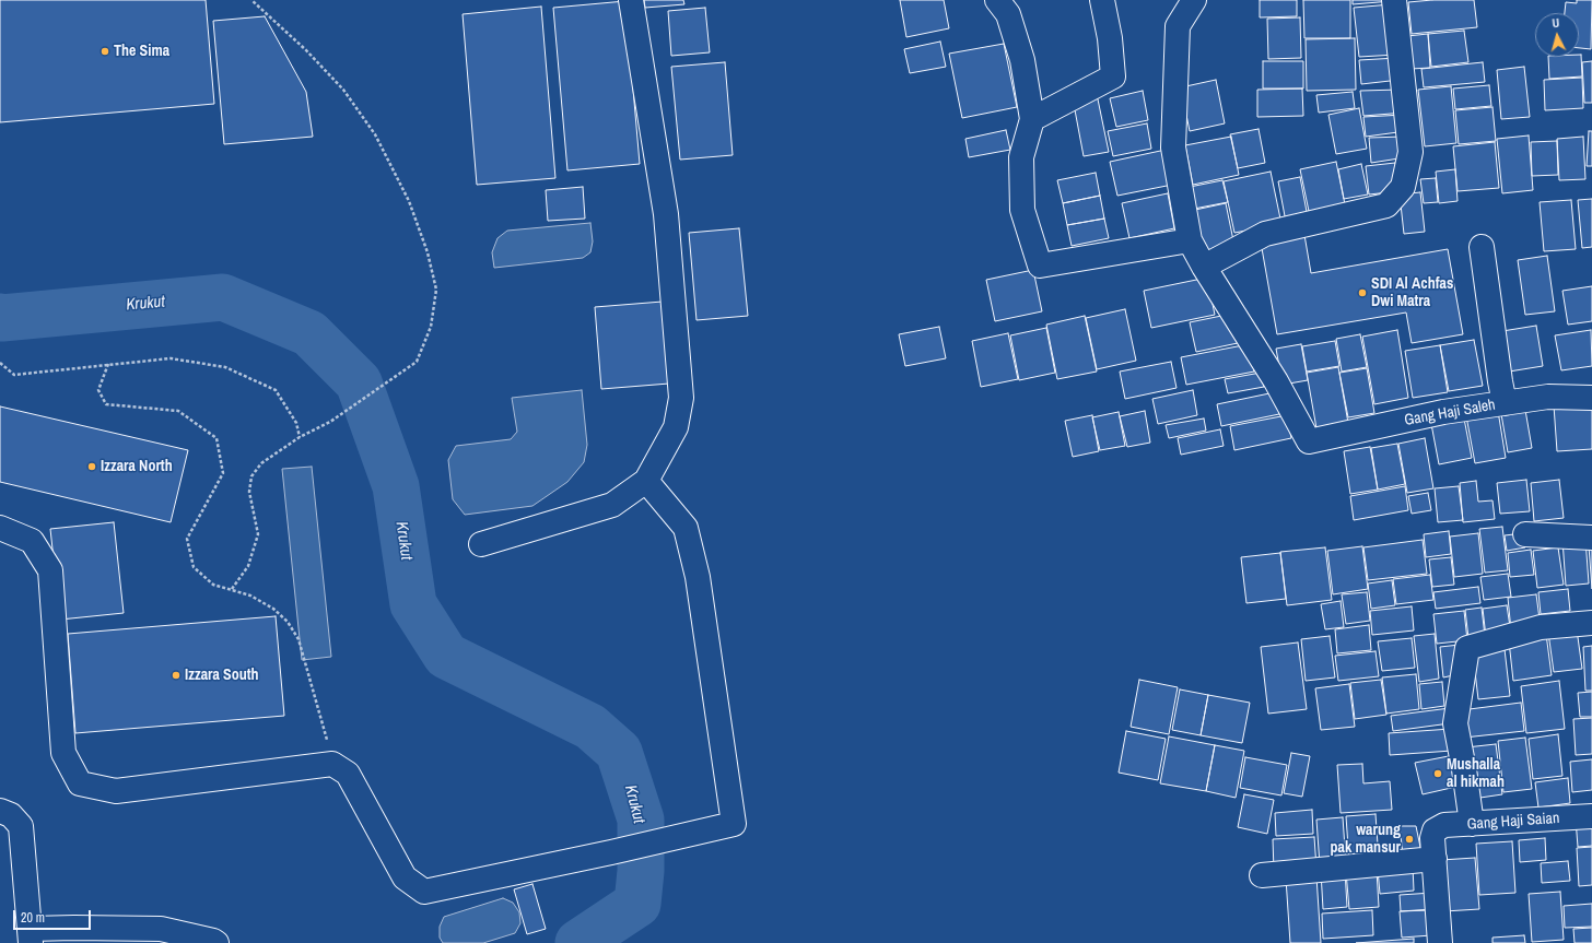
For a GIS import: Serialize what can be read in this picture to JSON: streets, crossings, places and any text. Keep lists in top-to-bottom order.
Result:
{
  "streets": {
    "street": ["Gang Haji Saleh", "Gang Haji Saian"]
  },
  "water": ["Krukut"],
  "places": [
    "The Sima",
    "SDI Al Achfas Dwi Matra",
    "Izzara North",
    "Izzara South",
    "Mushalla al hikmah",
    "warung pak mansur"
  ],
  "scale_bar": "20 m",
  "north": "top"
}
